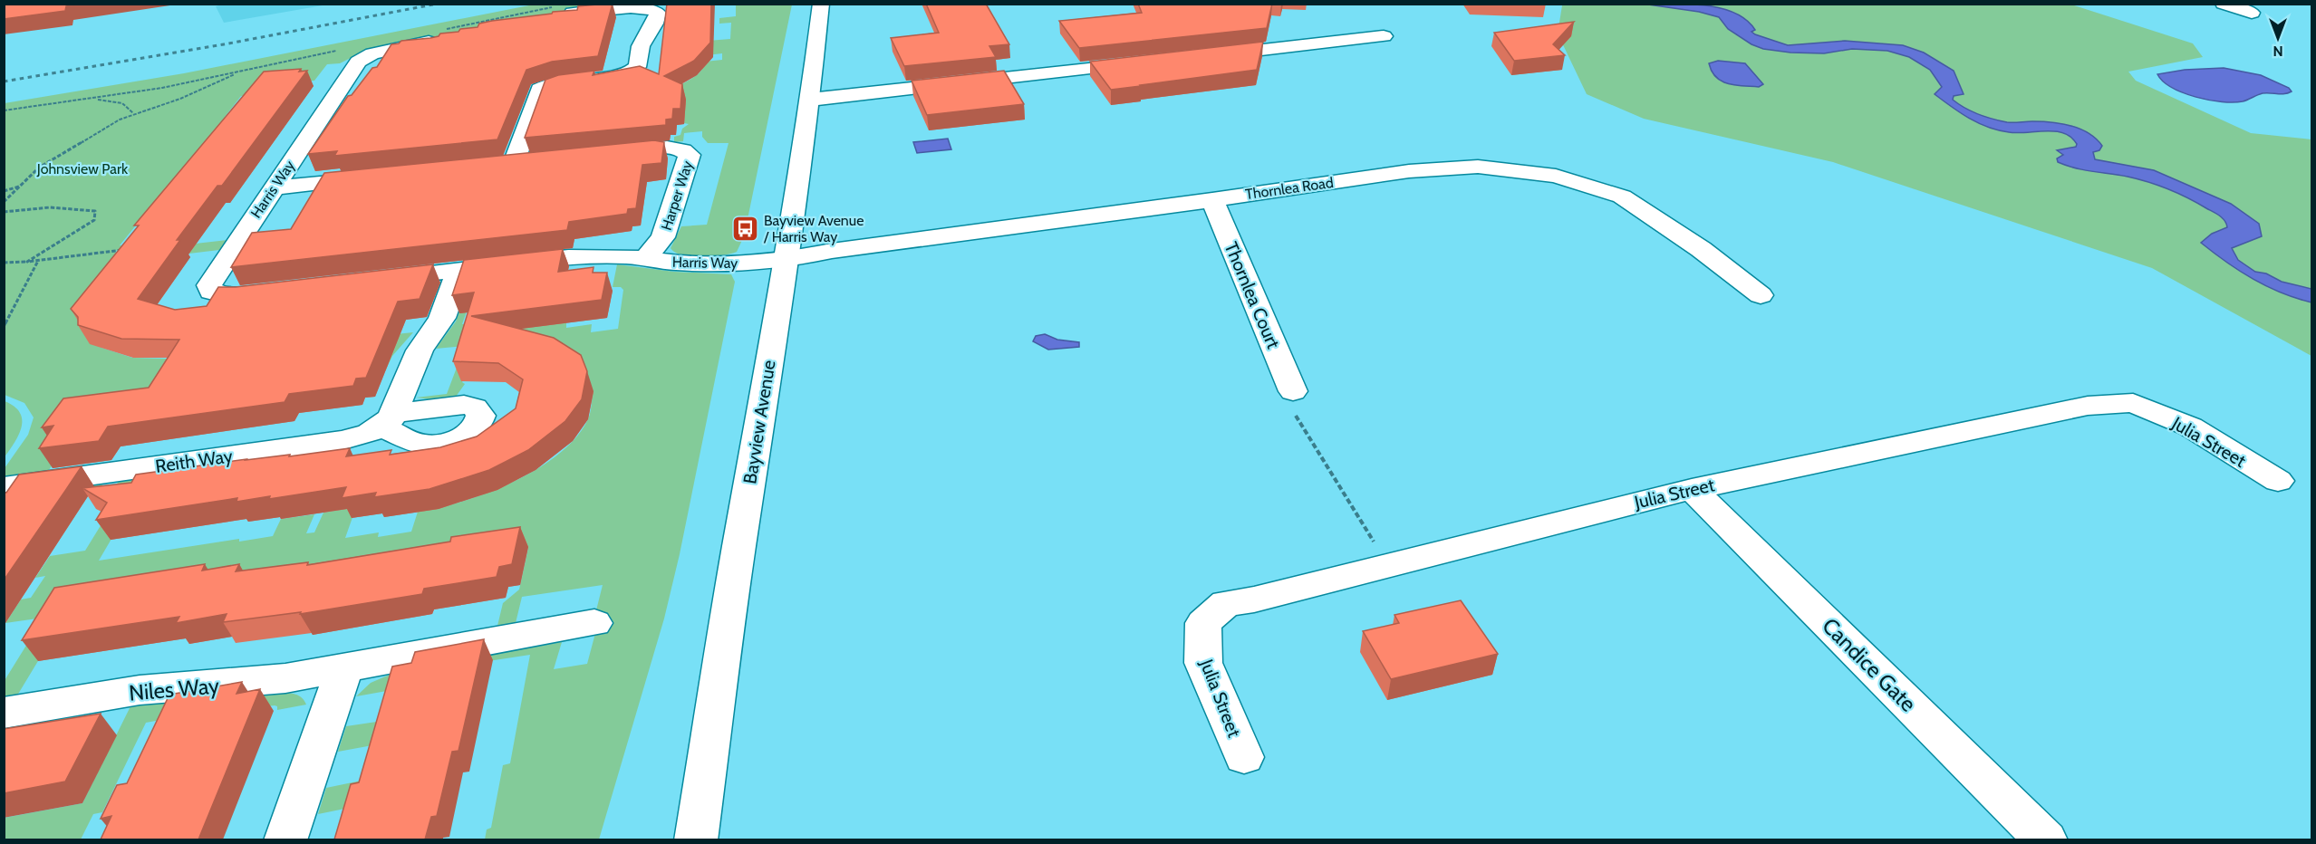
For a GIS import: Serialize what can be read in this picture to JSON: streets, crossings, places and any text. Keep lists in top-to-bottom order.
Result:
{
  "streets": {
    "street": [
      "Thornlea Road",
      "Harris Way",
      "Harper Way",
      "Thornlea Court",
      "Bayview Avenue",
      "Julia Street",
      "Reith Way",
      "Candice Gate",
      "Niles Way"
    ]
  },
  "crossings": [
    ["Thornlea Road", "Harris Way"],
    ["Thornlea Road", "Thornlea Court"],
    ["Thornlea Road", "Bayview Avenue"],
    ["Harris Way", "Harper Way"],
    ["Harris Way", "Bayview Avenue"],
    ["Harris Way", "Reith Way"],
    ["Julia Street", "Candice Gate"]
  ],
  "parks": ["Johnsview Park"],
  "places": {
    "bus stop": ["Bayview Avenue / Harris Way"]
  },
  "north": "bottom"
}
